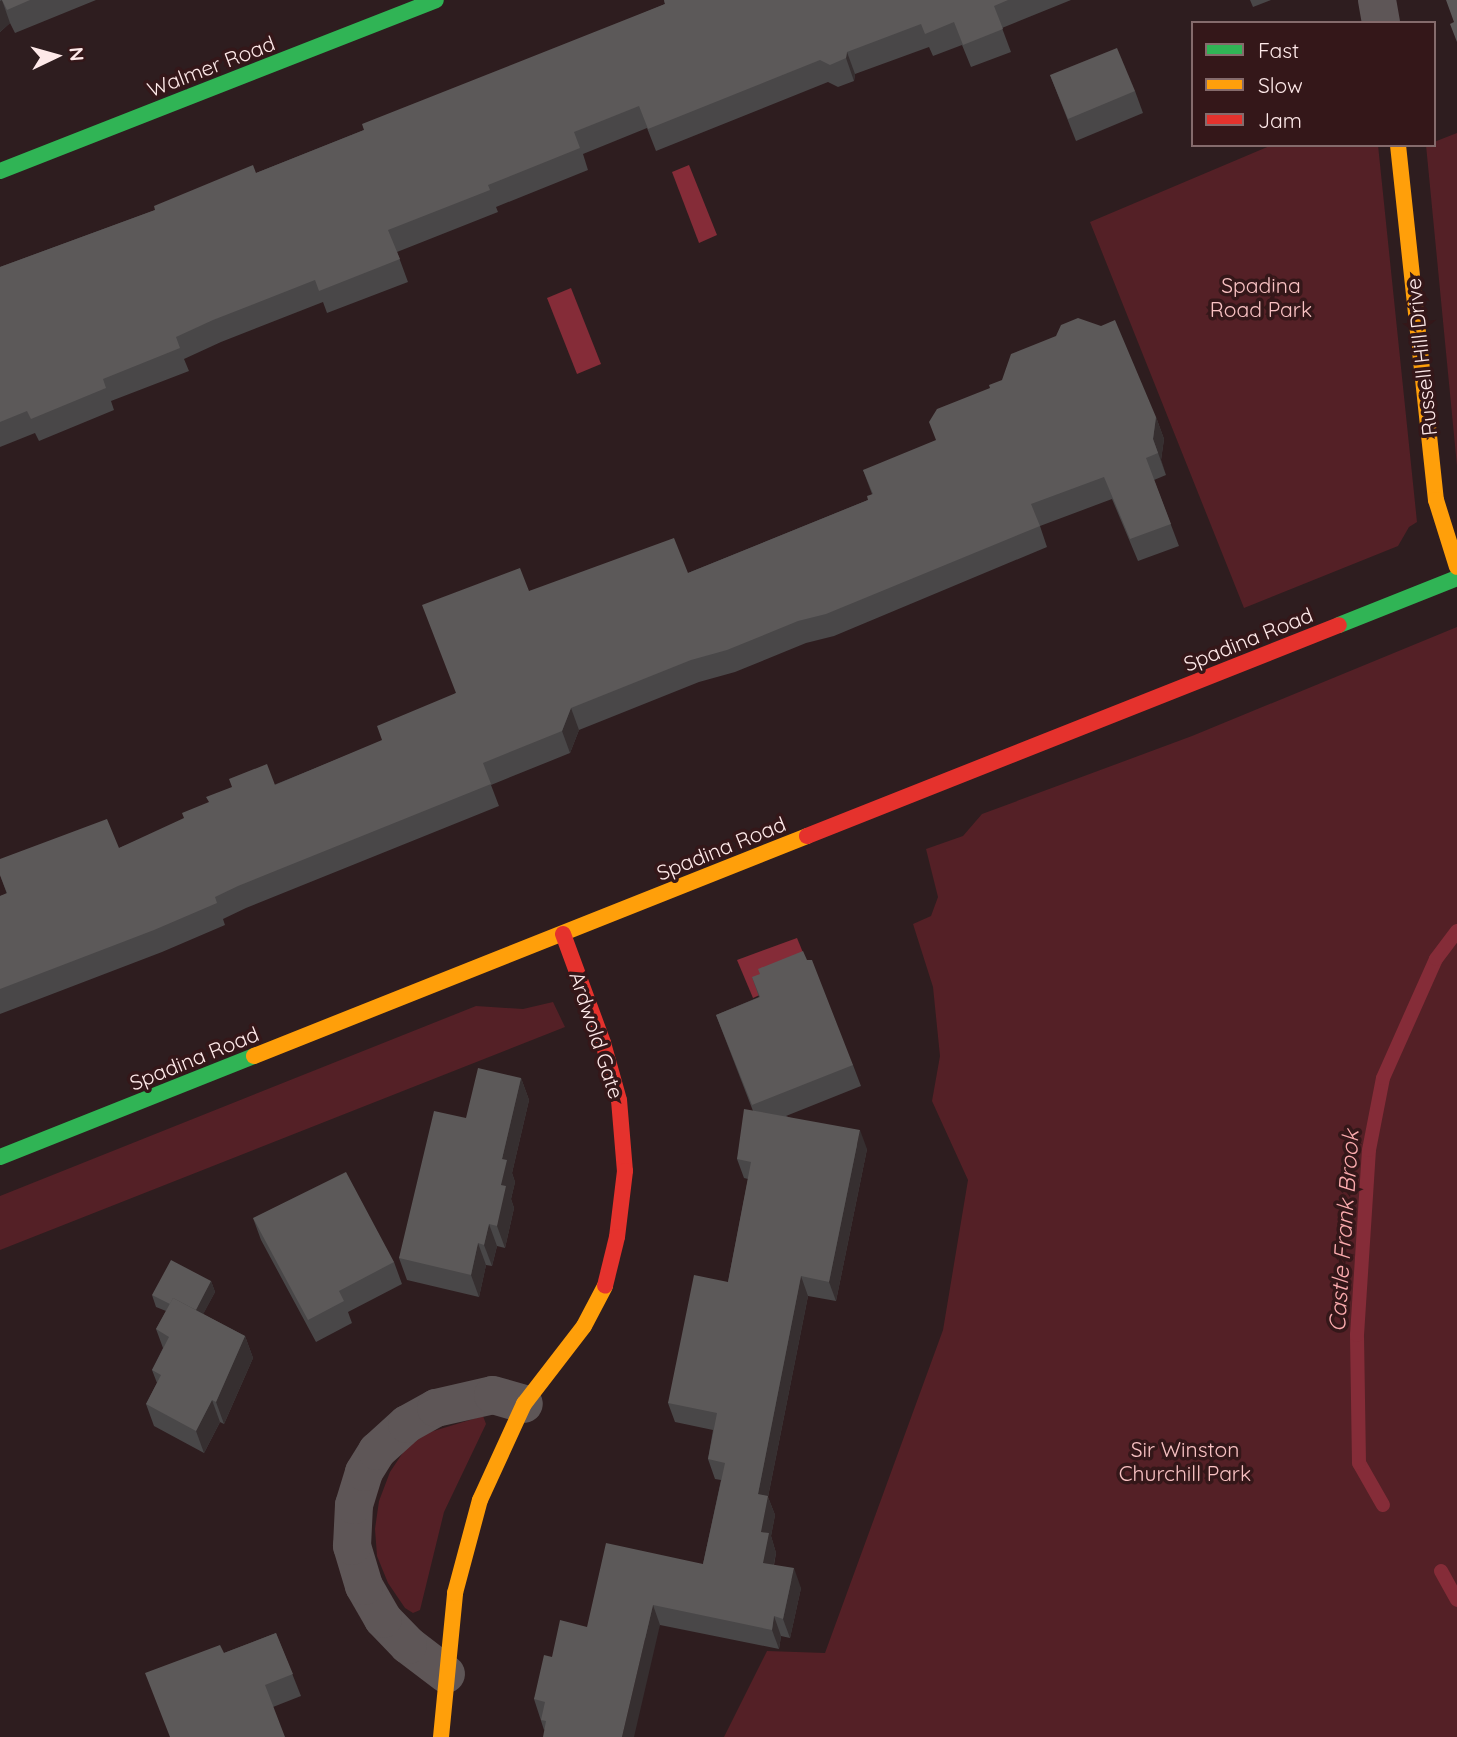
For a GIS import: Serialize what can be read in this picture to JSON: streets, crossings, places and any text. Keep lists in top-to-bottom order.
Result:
{
  "streets": {
    "street": [
      "Walmer Road",
      "Russell Hill Drive",
      "Spadina Road",
      "Ardwold Gate"
    ]
  },
  "crossings": [
    ["Spadina Road", "Ardwold Gate"]
  ],
  "water": ["Castle Frank Brook"],
  "parks": ["Spadina Road Park", "Sir Winston Churchill Park"],
  "legend": ["Fast", "Slow", "Jam"],
  "north": "right"
}
